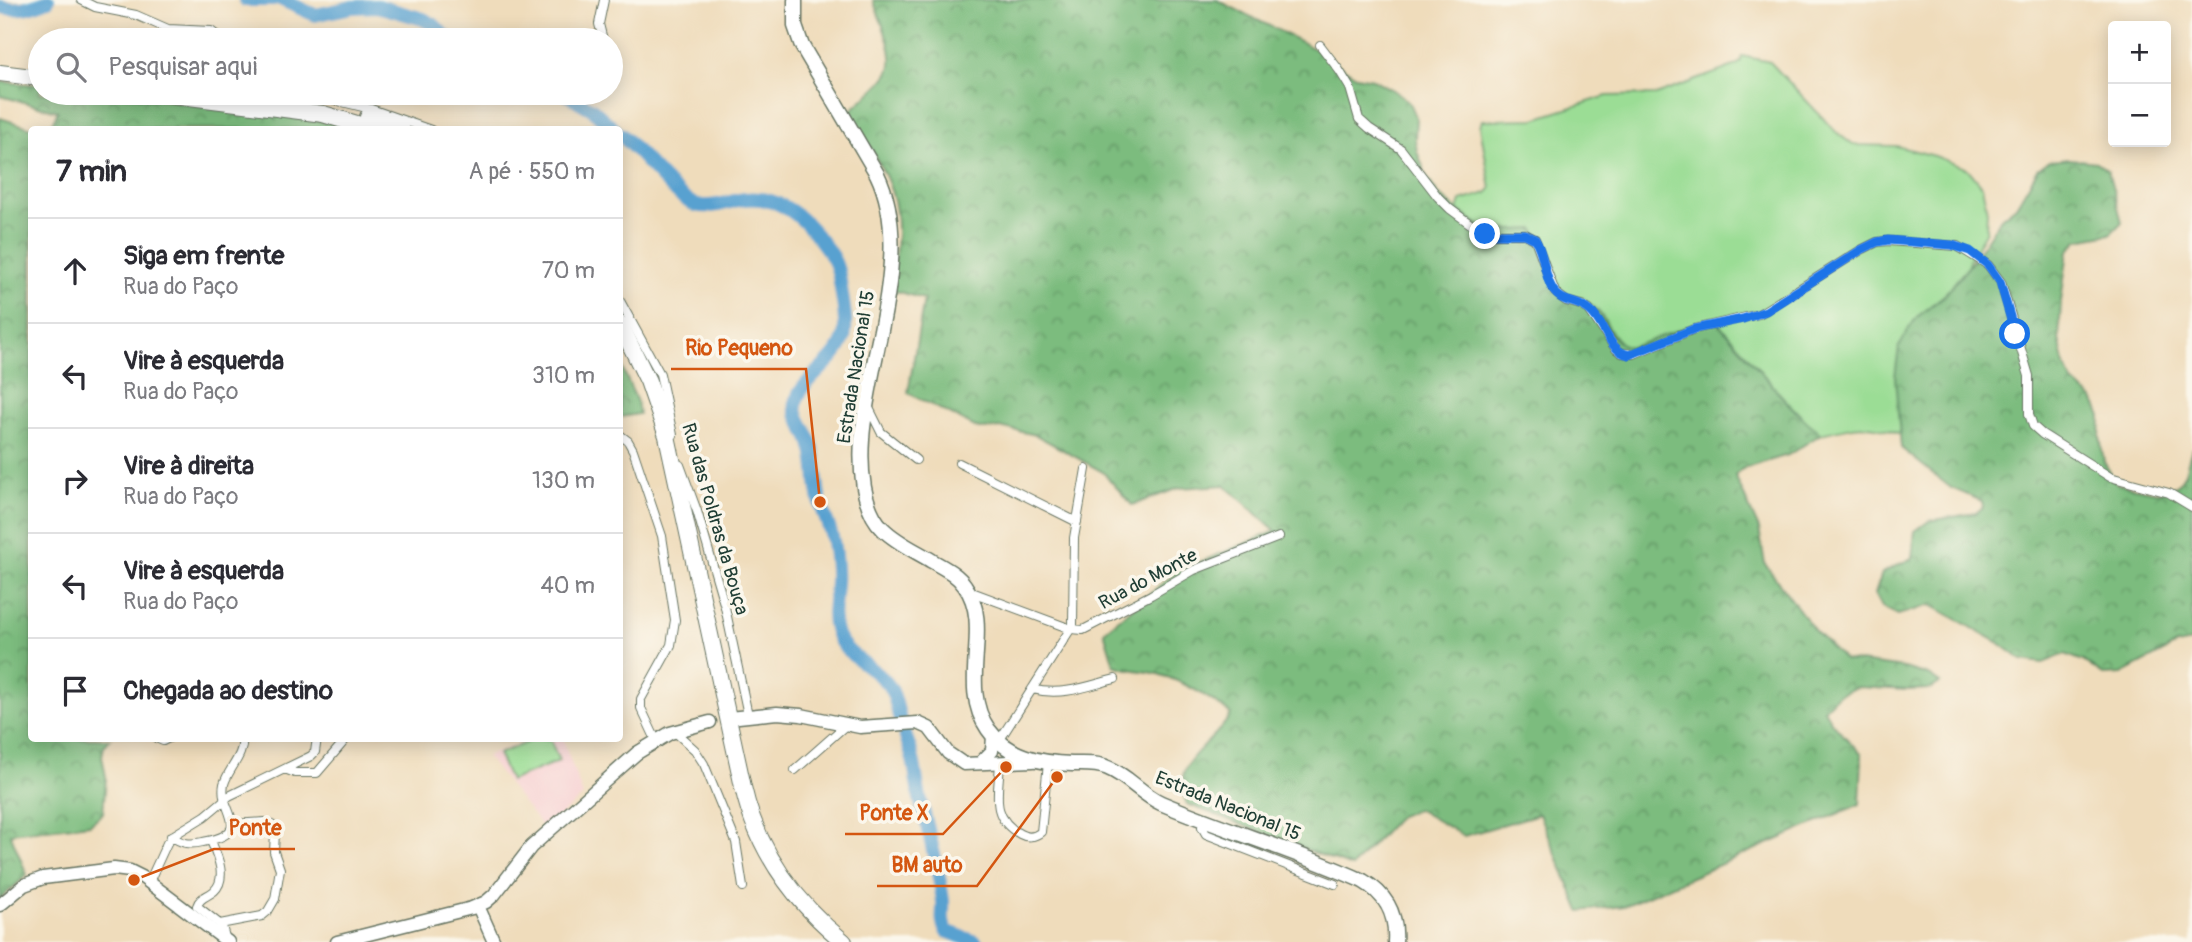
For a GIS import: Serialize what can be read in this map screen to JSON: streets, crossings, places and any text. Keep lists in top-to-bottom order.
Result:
{
  "streets": {
    "main road": ["Estrada Nacional 15"],
    "street": ["Rua das Poldras da Bouça", "Rua do Monte"]
  },
  "places": [
    "Rio Pequeno",
    "Ponte X",
    "BM auto",
    "Ponte"
  ],
  "page": {
    "map_buttons": ["+", "−"],
    "search": "Pesquisar aqui",
    "heading": ["7 min", "A pé · 550 m"],
    "list": [
      ["Siga em frente", "Rua do Paço", "70 m"],
      ["Vire à esquerda", "Rua do Paço", "310 m"],
      ["Vire à direita", "Rua do Paço", "130 m"],
      ["Vire à esquerda", "Rua do Paço", "40 m"],
      "Chegada ao destino"
    ]
  }
}
